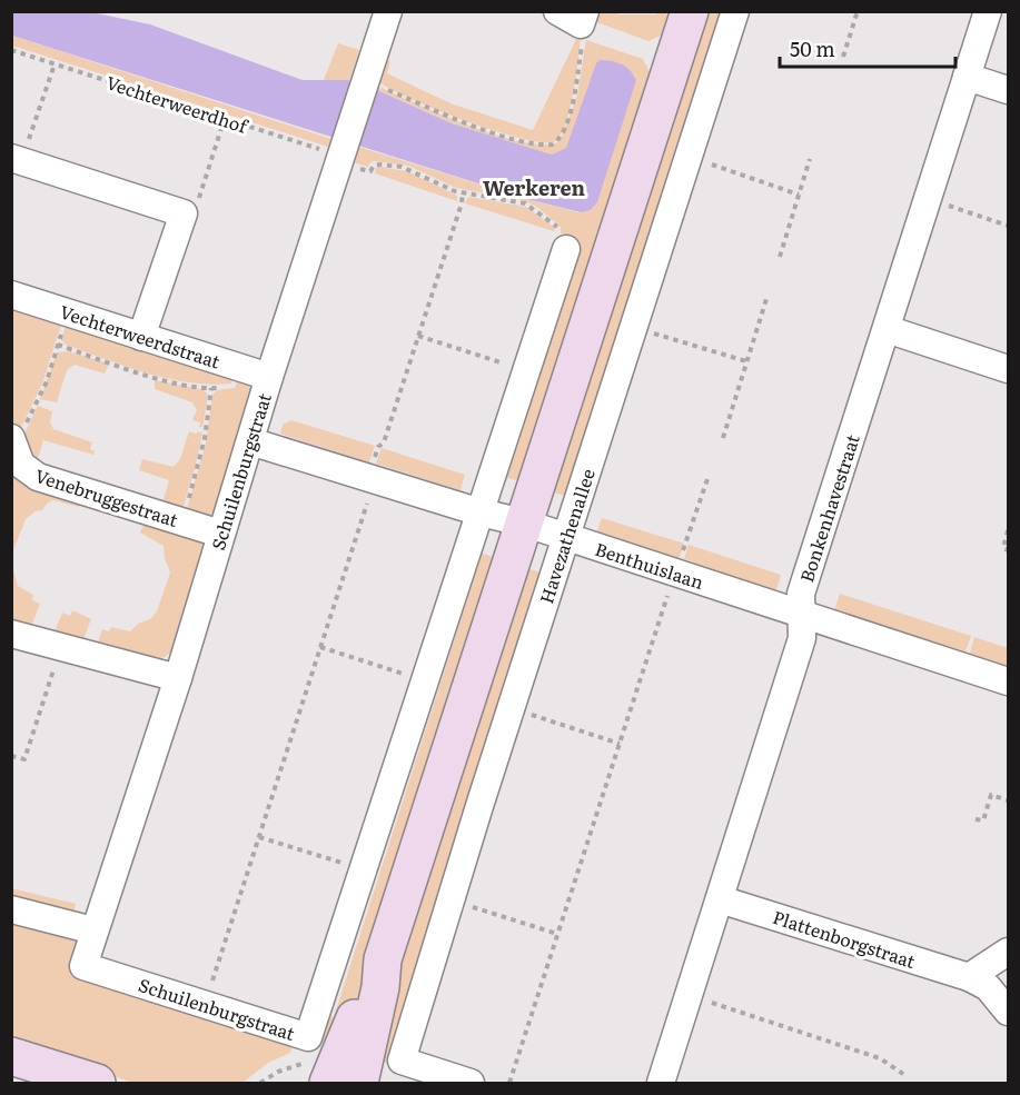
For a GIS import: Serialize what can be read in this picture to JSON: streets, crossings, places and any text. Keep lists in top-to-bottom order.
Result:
{
  "streets": {
    "street": [
      "Vechterweerdstraat",
      "Schuilenburgstraat",
      "Venebruggestraat",
      "Bonkenhavestraat",
      "Havezathenallee",
      "Benthuislaan",
      "Plattenborgstraat"
    ],
    "path": ["Vechterweerdhof"]
  },
  "crossings": [
    ["Vechterweerdhof", "Schuilenburgstraat"],
    ["Vechterweerdstraat", "Schuilenburgstraat"],
    ["Schuilenburgstraat", "Venebruggestraat"],
    ["Schuilenburgstraat", "Benthuislaan"],
    ["Bonkenhavestraat", "Benthuislaan"],
    ["Bonkenhavestraat", "Plattenborgstraat"],
    ["Havezathenallee", "Benthuislaan"]
  ],
  "districts": ["Werkeren"],
  "scale_bar": "50 m"
}
